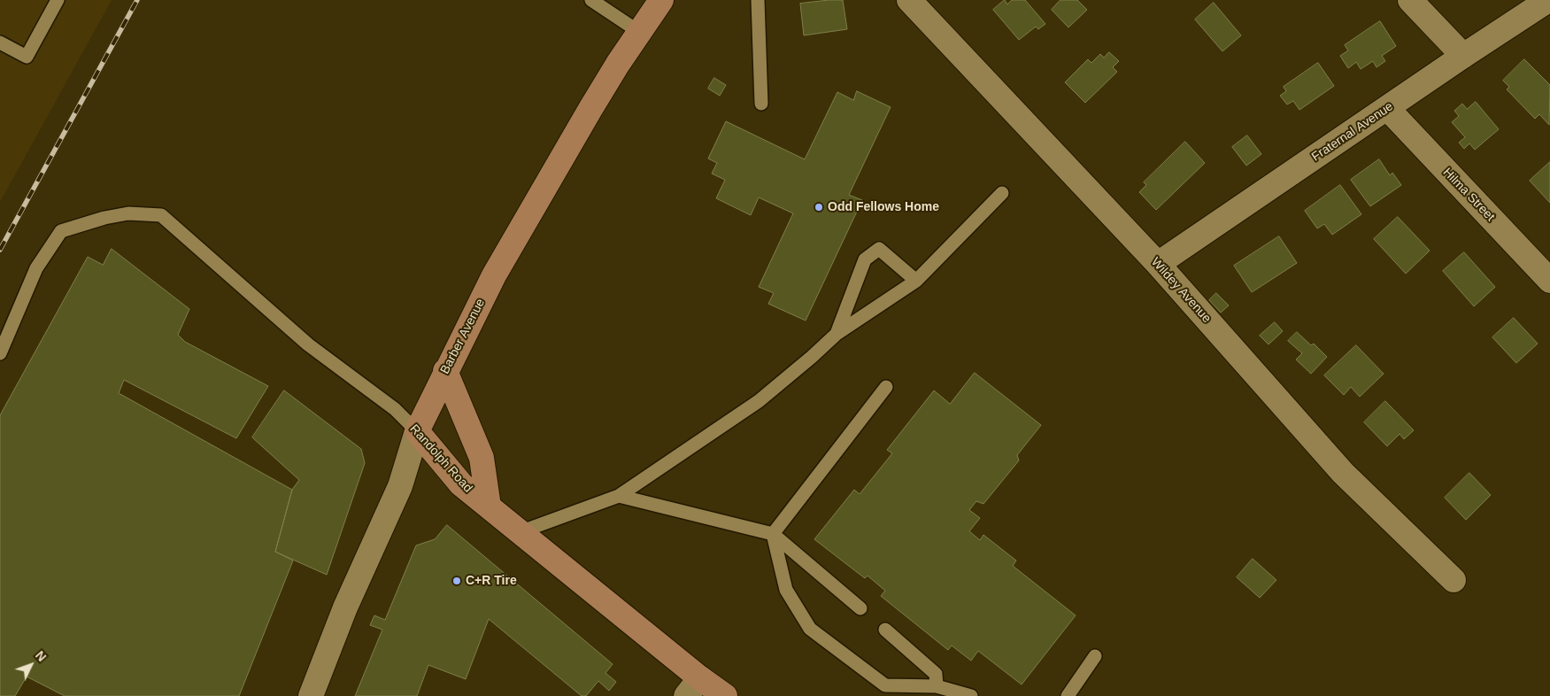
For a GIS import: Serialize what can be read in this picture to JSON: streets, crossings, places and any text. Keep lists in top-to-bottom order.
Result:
{
  "streets": {
    "street": [
      "Fraternal Avenue",
      "Hilma Street",
      "Wildey Avenue",
      "Barber Avenue",
      "Randolph Road"
    ]
  },
  "crossings": [
    ["Fraternal Avenue", "Hilma Street"],
    ["Fraternal Avenue", "Wildey Avenue"],
    ["Barber Avenue", "Randolph Road"]
  ],
  "places": ["Odd Fellows Home", "C+R Tire"],
  "north": "top right"
}
